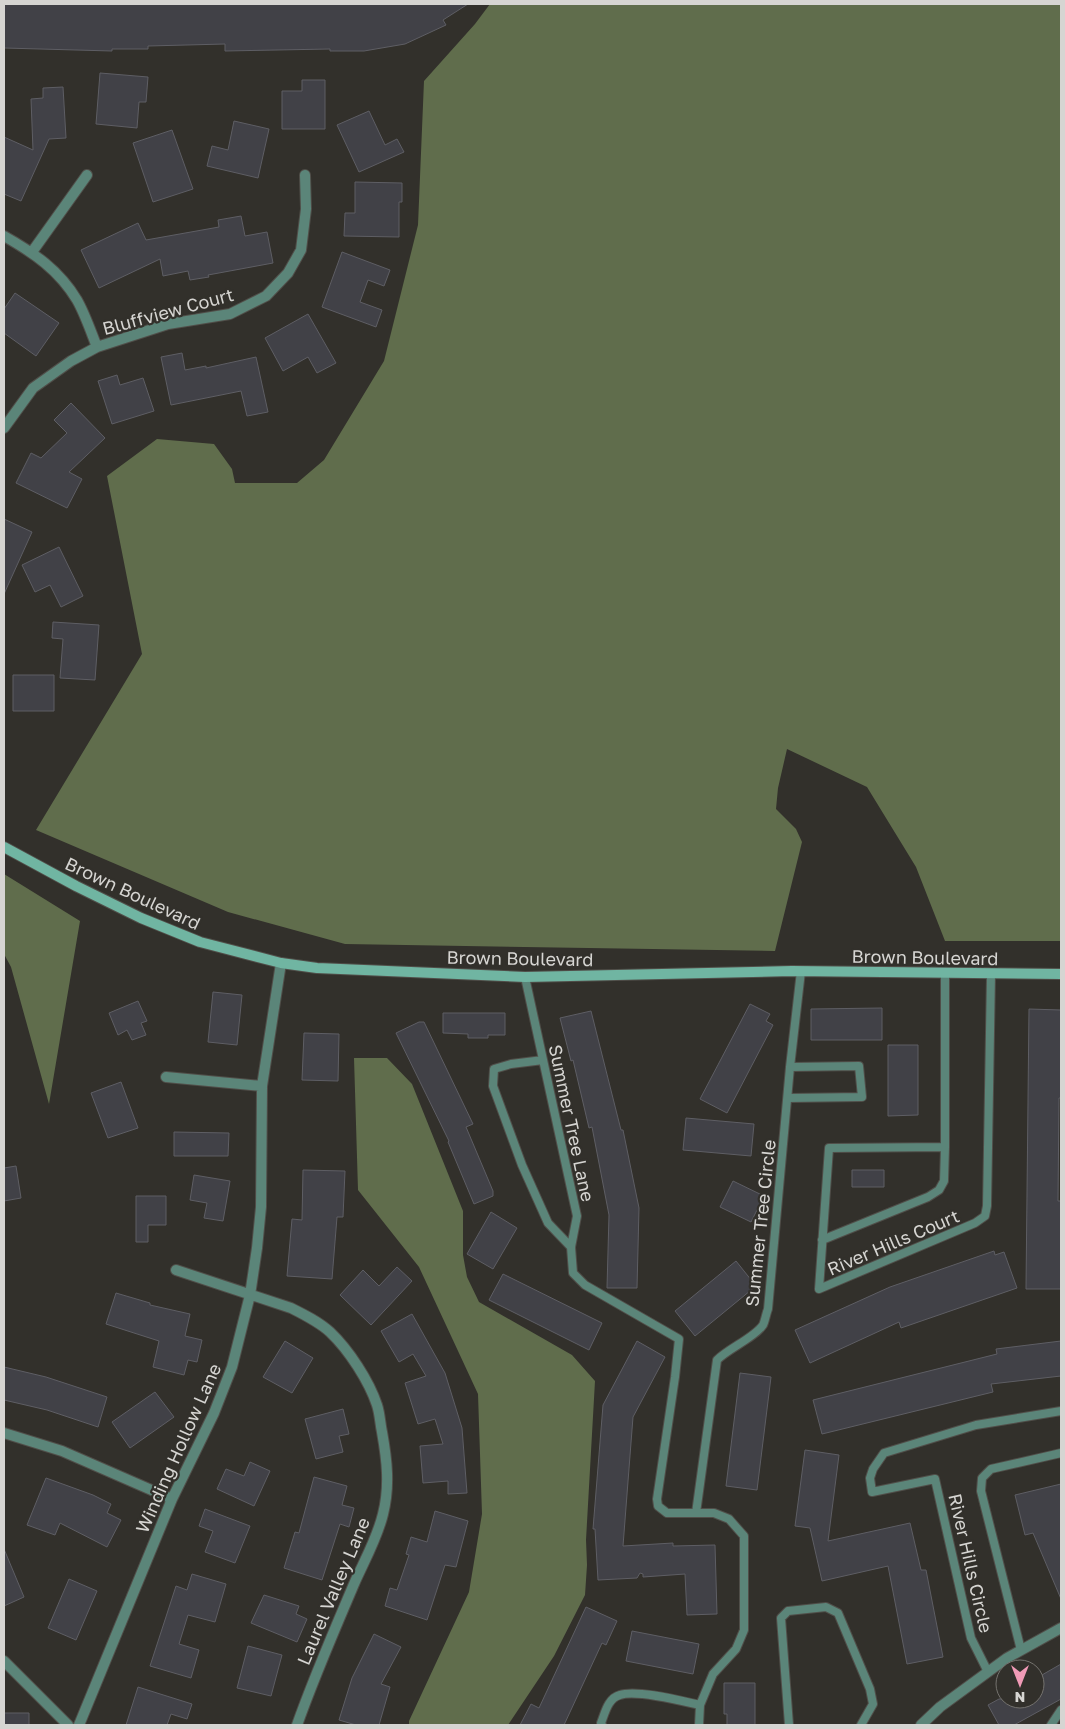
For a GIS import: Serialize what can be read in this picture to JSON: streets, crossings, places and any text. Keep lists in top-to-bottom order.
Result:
{
  "streets": {
    "street": [
      "Bluffview Court",
      "Brown Boulevard",
      "Winding Hollow Lane",
      "Laurel Valley Lane"
    ],
    "lane": [
      "Summer Tree Lane",
      "Summer Tree Circle",
      "River Hills Court",
      "River Hills Circle"
    ]
  },
  "crossings": [
    ["Brown Boulevard", "Summer Tree Lane"],
    ["Brown Boulevard", "Summer Tree Circle"],
    ["Brown Boulevard", "River Hills Court"],
    ["Brown Boulevard", "Winding Hollow Lane"],
    ["Summer Tree Lane", "Summer Tree Circle"],
    ["Winding Hollow Lane", "Laurel Valley Lane"]
  ],
  "north": "bottom"
}
